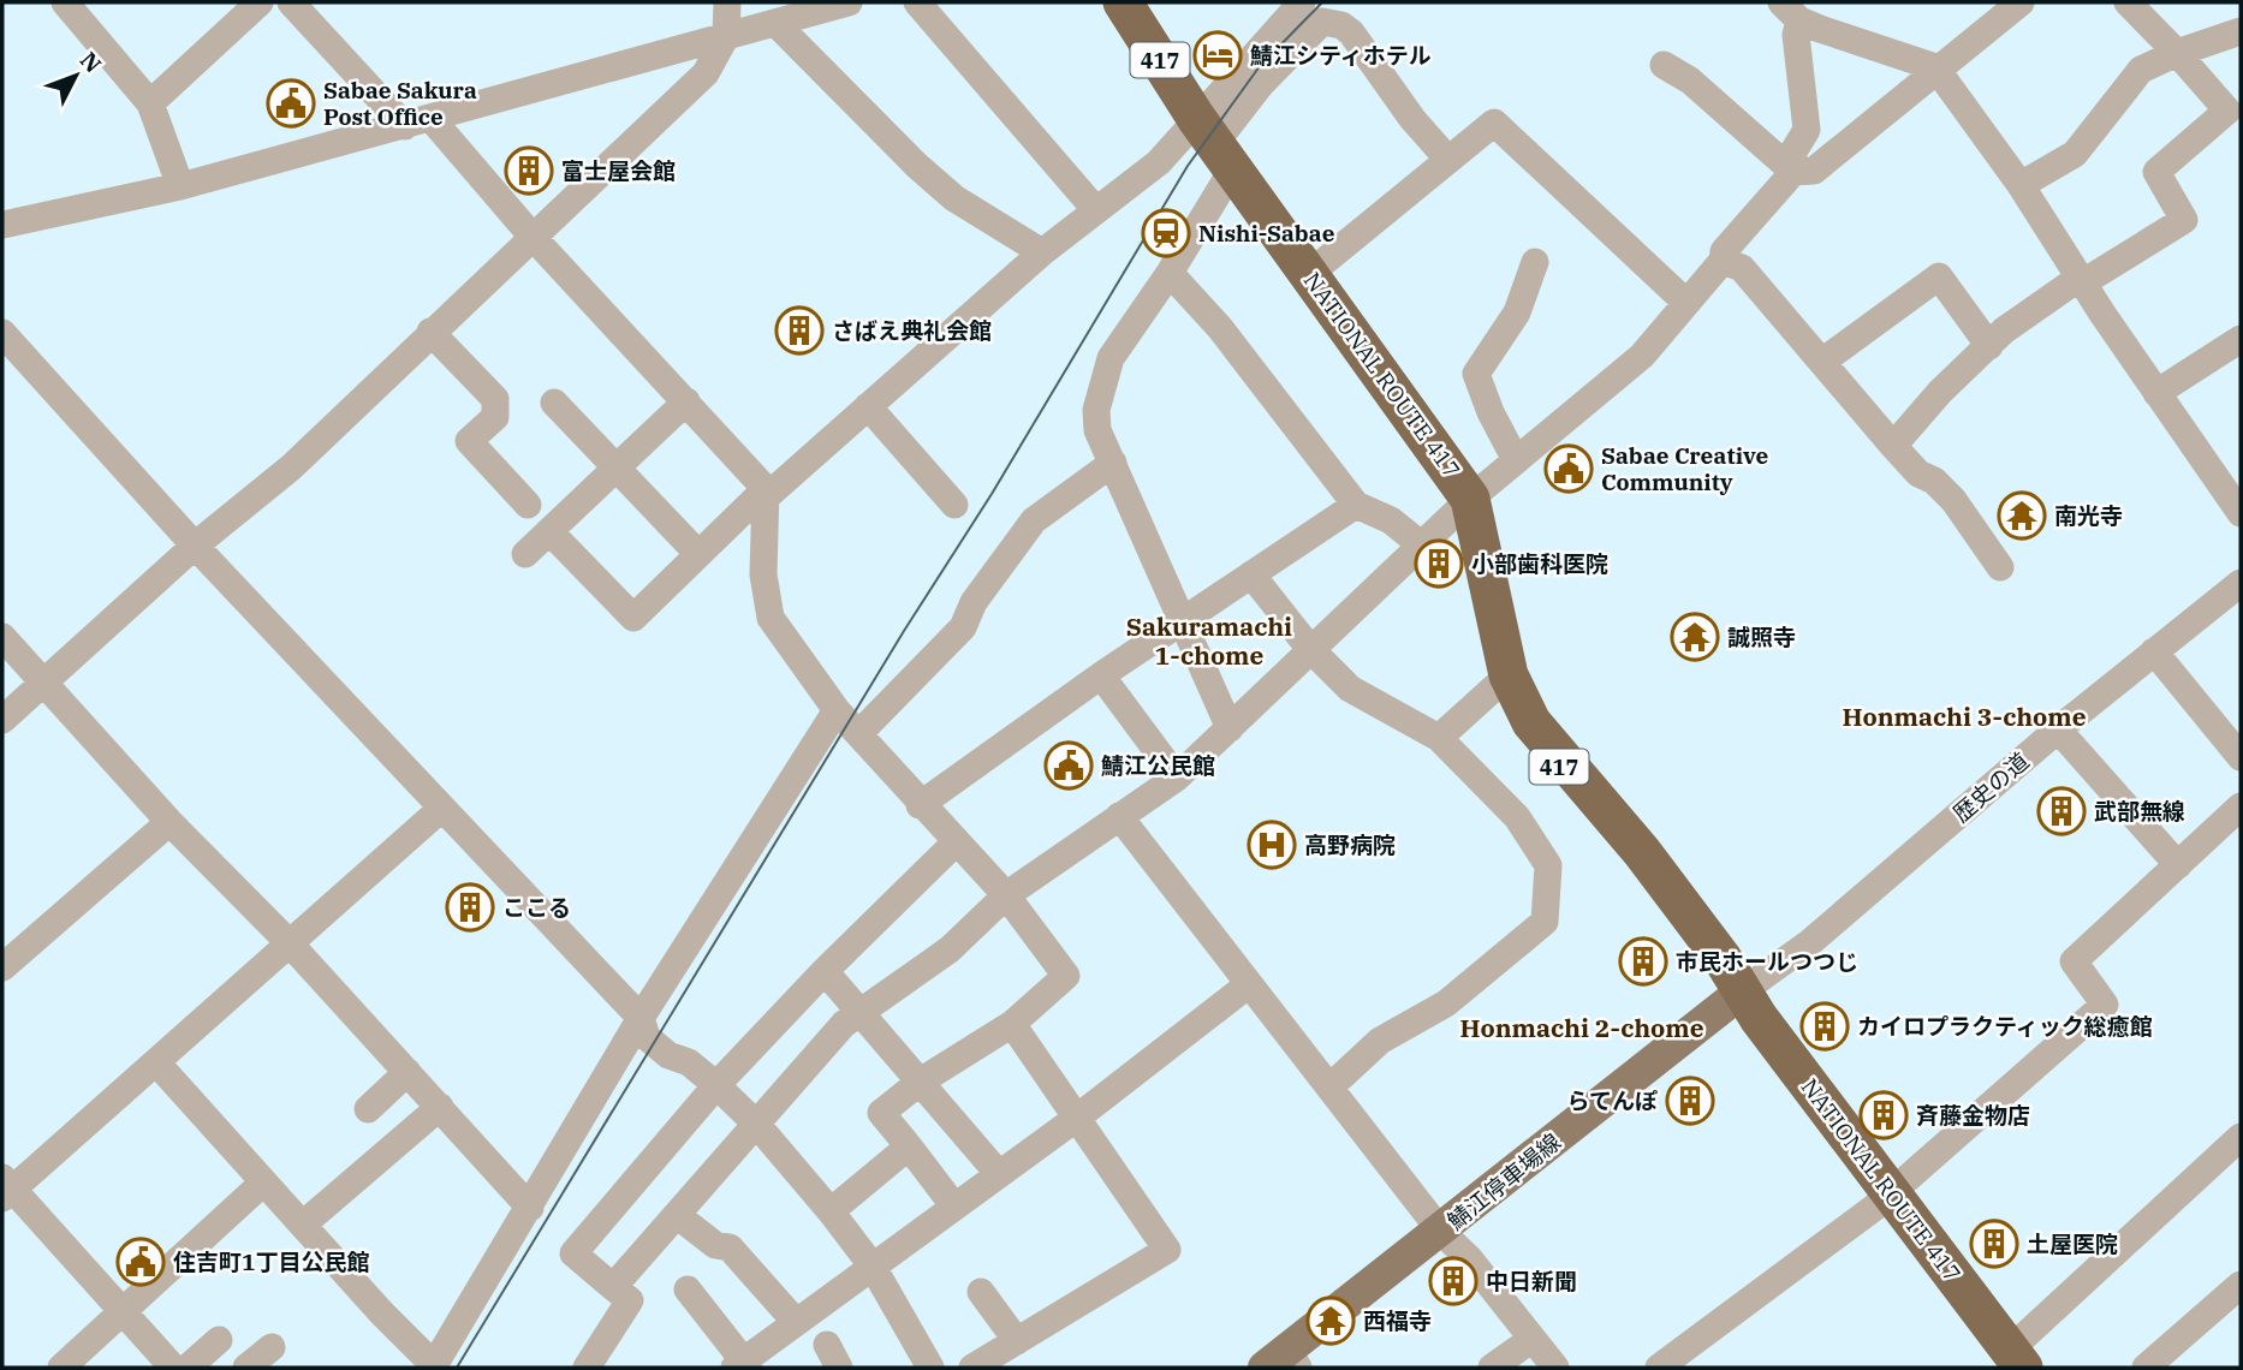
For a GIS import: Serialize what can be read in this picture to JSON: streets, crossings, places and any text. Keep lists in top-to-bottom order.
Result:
{
  "streets": {
    "highway": ["417", "NATIONAL ROUTE 417"],
    "main road": ["鯖江停車場線"],
    "street": ["歴史の道"]
  },
  "crossings": [
    ["NATIONAL ROUTE 417", "歴史の道"],
    ["NATIONAL ROUTE 417", "鯖江停車場線"],
    ["歴史の道", "鯖江停車場線"]
  ],
  "districts": ["Sakuramachi 1-chome", "Honmachi 3-chome", "Honmachi 2-chome"],
  "places": {
    "hotel": ["鯖江シティホテル"],
    "public building": [
      "Sabae Sakura Post Office",
      "Sabae Creative Community",
      "鯖江公民館",
      "住吉町1丁目公民館"
    ],
    "building": [
      "富士屋会館",
      "さばえ典礼会館",
      "小部歯科医院",
      "武部無線",
      "ここる",
      "市民ホールつつじ",
      "カイロプラクティック総癒館",
      "らてんぽ",
      "斉藤金物店",
      "土屋医院",
      "中日新聞"
    ],
    "station": ["Nishi-Sabae"],
    "temple": ["南光寺", "誠照寺", "西福寺"],
    "hospital": ["高野病院"]
  },
  "north": "top right"
}
